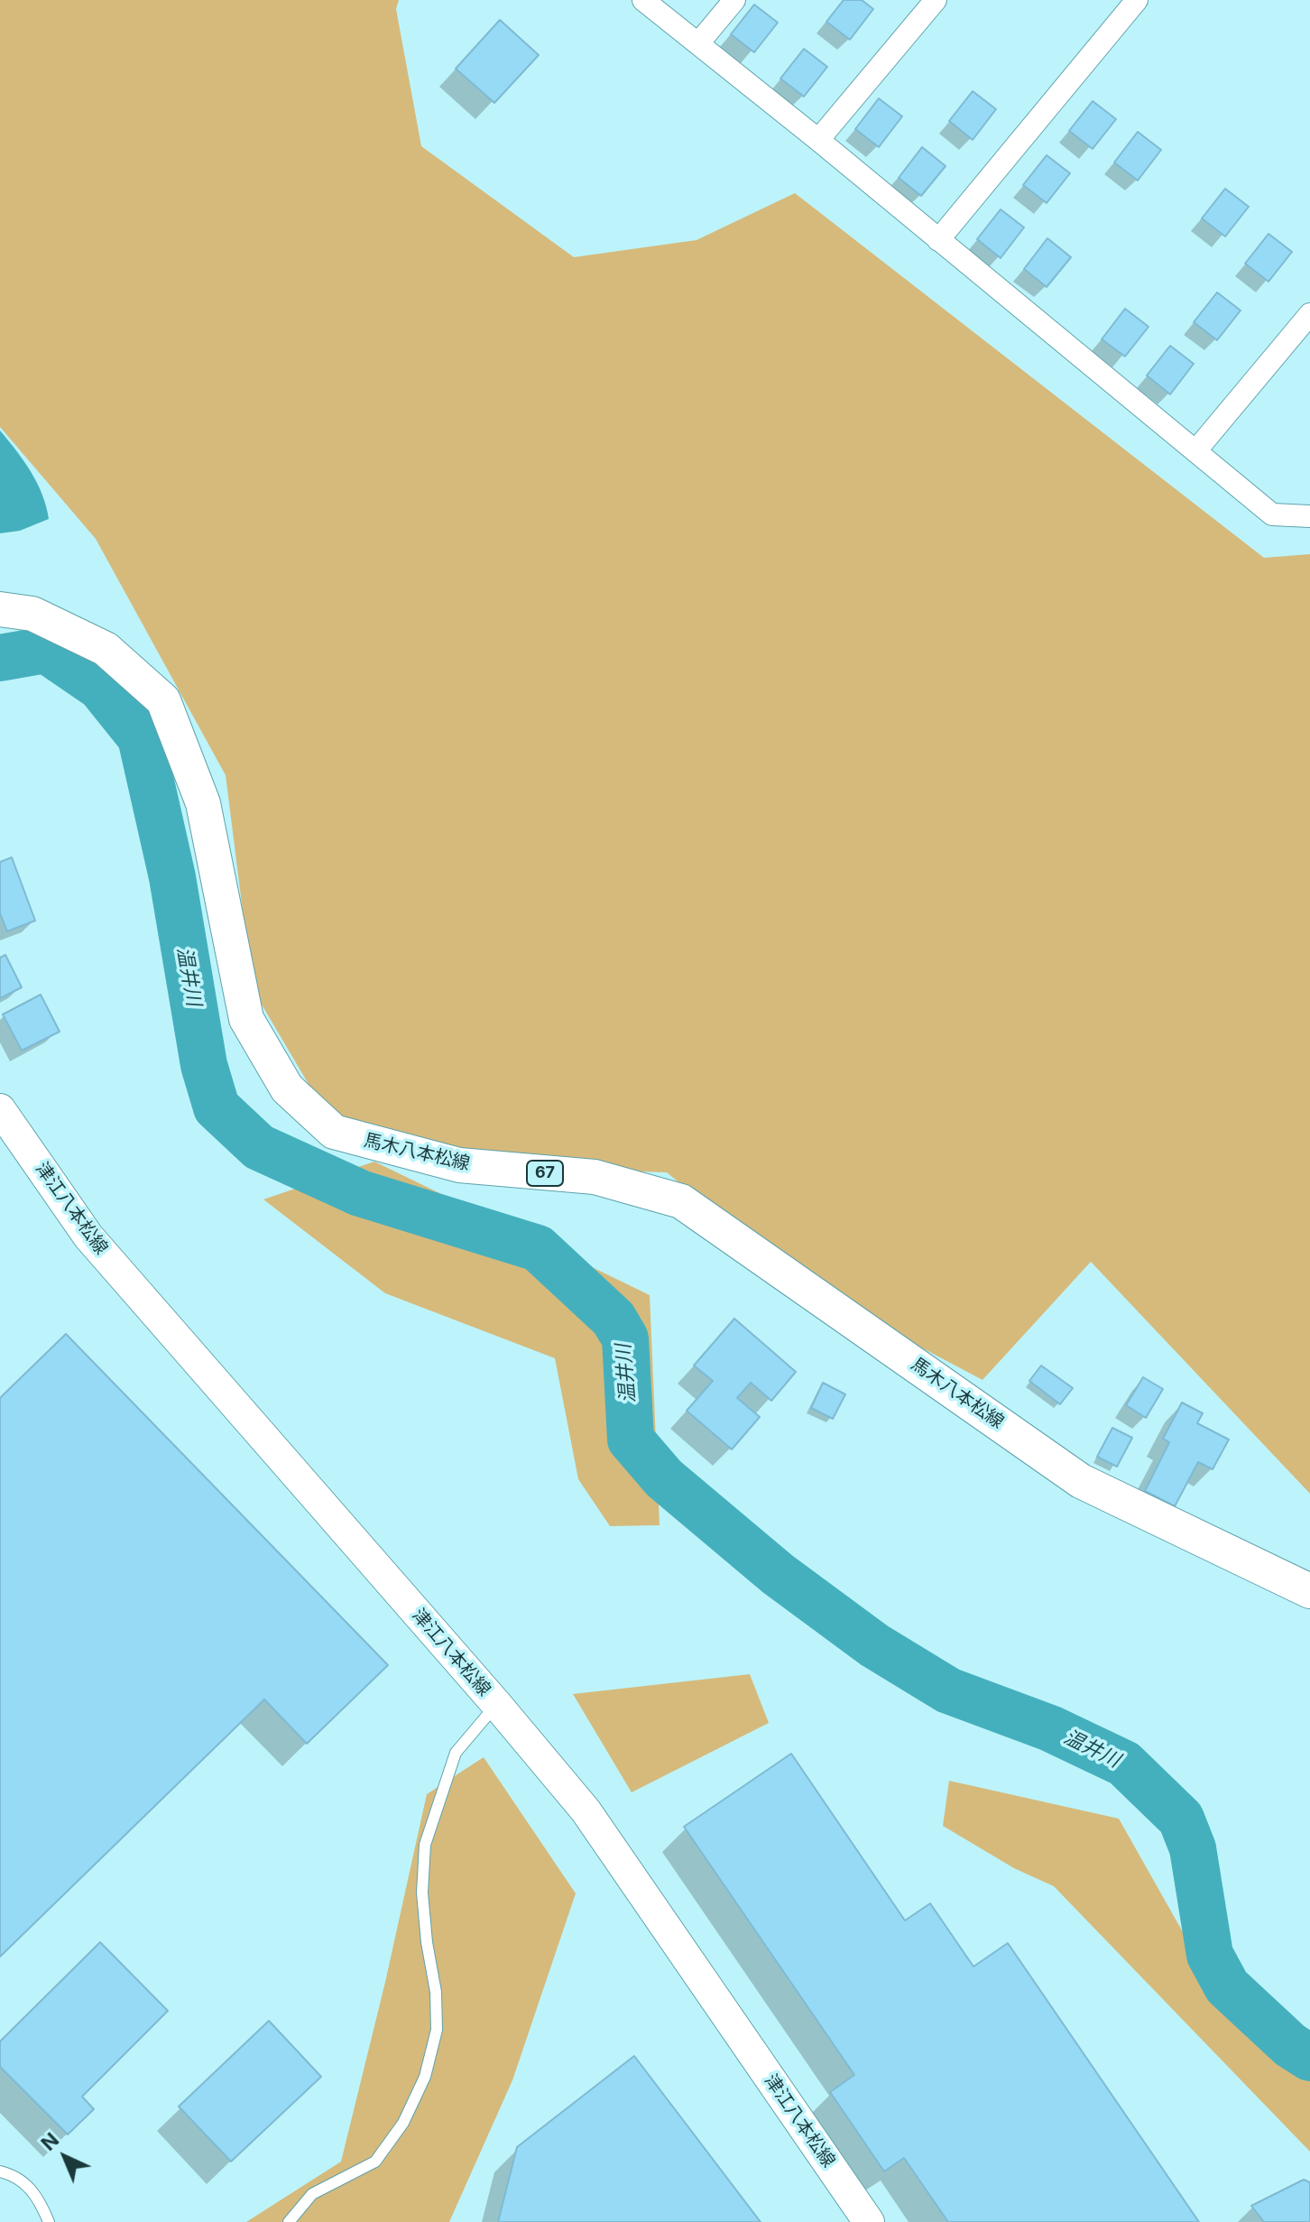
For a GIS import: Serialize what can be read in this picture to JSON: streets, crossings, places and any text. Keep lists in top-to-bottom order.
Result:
{
  "streets": {
    "main road": ["馬木八本松線", "67", "津江八本松線"]
  },
  "water": ["温井川"],
  "north": "top left"
}
